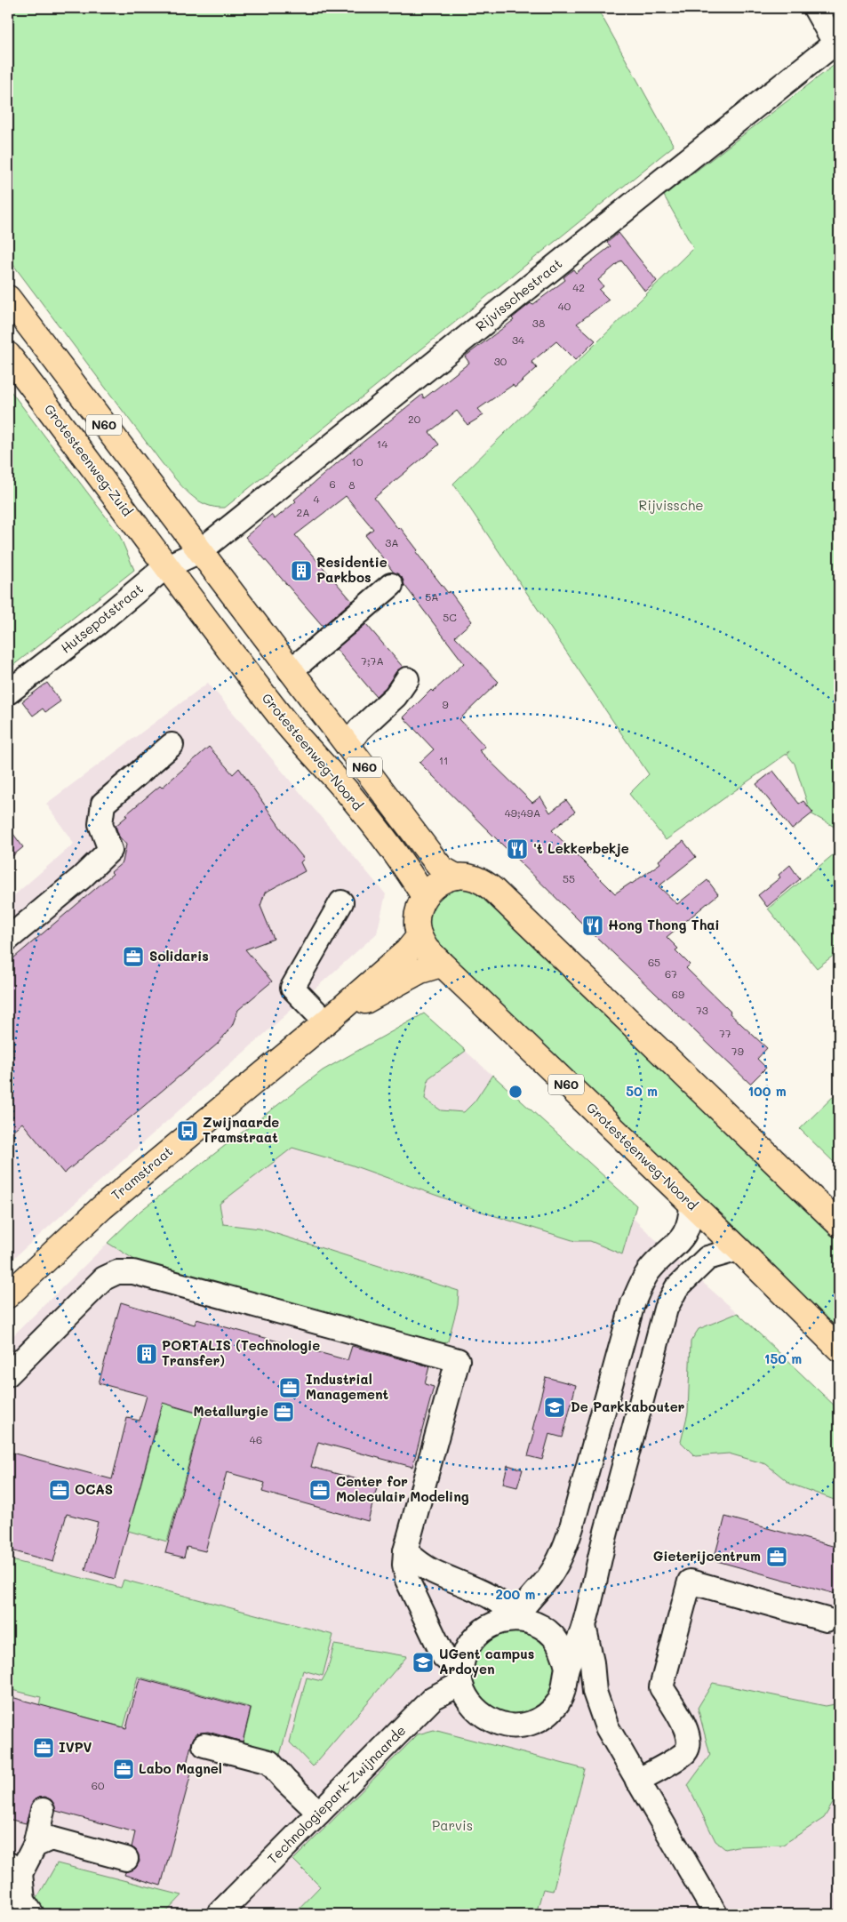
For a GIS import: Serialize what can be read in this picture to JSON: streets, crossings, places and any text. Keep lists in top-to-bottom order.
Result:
{
  "streets": {
    "main road": [
      "N60",
      "Grotesteenweg-Zuid",
      "Grotesteenweg-Noord",
      "Tramstraat"
    ],
    "street": ["Rijvisschestraat", "Hutsepotstraat", "Technologiepark-Zwijnaarde"]
  },
  "crossings": [
    ["Rijvisschestraat", "N60"],
    ["Rijvisschestraat", "Hutsepotstraat"],
    ["N60", "Hutsepotstraat"],
    ["N60", "Grotesteenweg-Noord"],
    ["Grotesteenweg-Zuid", "Hutsepotstraat"],
    ["Grotesteenweg-Zuid", "Grotesteenweg-Noord"],
    ["Hutsepotstraat", "Grotesteenweg-Noord"],
    ["Grotesteenweg-Noord", "Tramstraat"]
  ],
  "parks": ["Rijvissche", "Parvis"],
  "places": {
    "building": ["Residentie Parkbos", "PORTALIS (Technologie Transfer)"],
    "restaurant": ["'t Lekkerbekje", "Hong Thong Thai"],
    "office": [
      "Solidaris",
      "Industrial Management",
      "Metallurgie",
      "OCAS",
      "Center for Moleculair Modeling",
      "Gieterijcentrum",
      "IVPV",
      "Labo Magnel"
    ],
    "bus stop": ["Zwijnaarde Tramstraat"],
    "school or university": ["De Parkkabouter", "UGent campus Ardoyen"]
  },
  "house_numbers": [
    "42",
    "40",
    "38",
    "34",
    "30",
    "20",
    "14",
    "10",
    "6",
    "8",
    "4",
    "2A",
    "3A",
    "5A",
    "5C",
    "7;7A",
    "9",
    "11",
    "49;49A",
    "55",
    "65",
    "67",
    "69",
    "73",
    "77",
    "79",
    "46",
    "60"
  ],
  "rings": [
    "50 m",
    "100 m",
    "150 m",
    "200 m"
  ]
}
